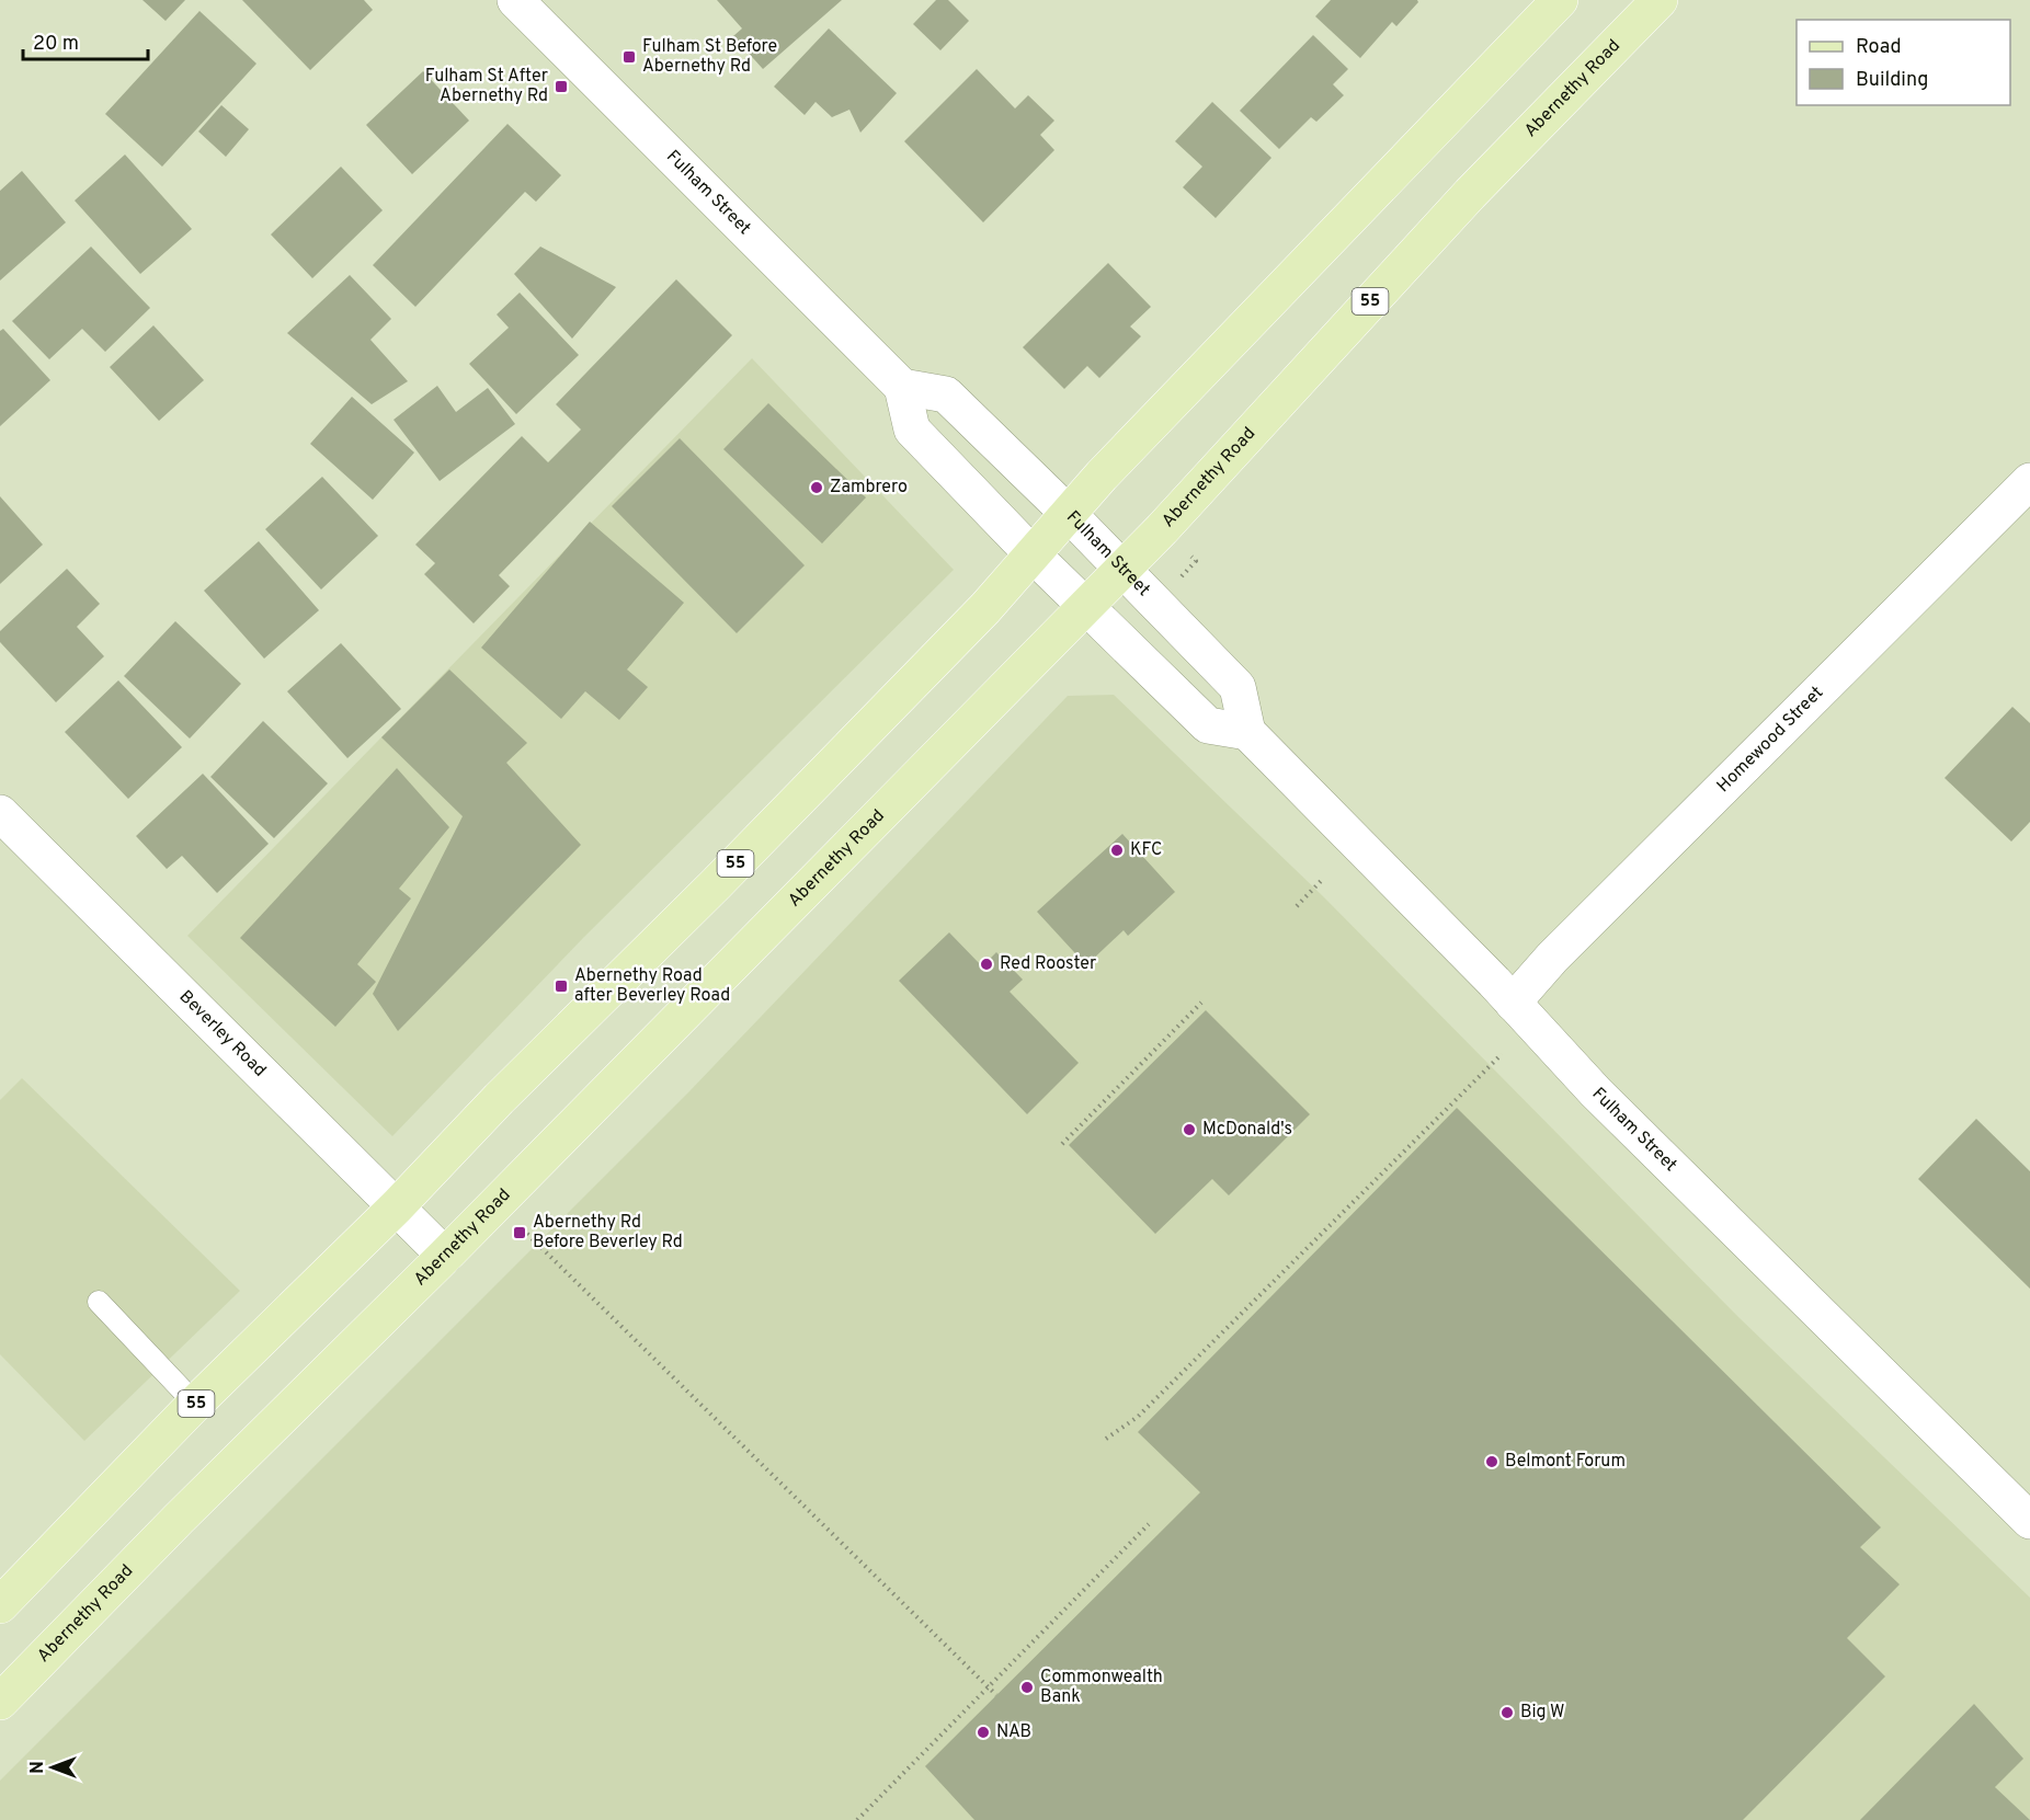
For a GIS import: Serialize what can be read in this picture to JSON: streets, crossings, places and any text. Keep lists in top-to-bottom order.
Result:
{
  "streets": {
    "main road": ["Abernethy Road", "55"],
    "street": ["Fulham Street", "Homewood Street", "Beverley Road"]
  },
  "crossings": [
    ["Abernethy Road", "Fulham Street"],
    ["Abernethy Road", "Beverley Road"],
    ["Fulham Street", "55"],
    ["Fulham Street", "Homewood Street"],
    ["55", "Beverley Road"]
  ],
  "places": {
    "transit": [
      "Fulham St Before Abernethy Rd",
      "Fulham St After Abernethy Rd",
      "Abernethy Road after Beverley Road",
      "Abernethy Rd Before Beverley Rd"
    ],
    "other": [
      "Zambrero",
      "KFC",
      "Red Rooster",
      "McDonald's",
      "Belmont Forum",
      "Commonwealth Bank",
      "Big W",
      "NAB"
    ]
  },
  "legend": ["Road", "Building"],
  "scale_bar": "20 m",
  "north": "left"
}
